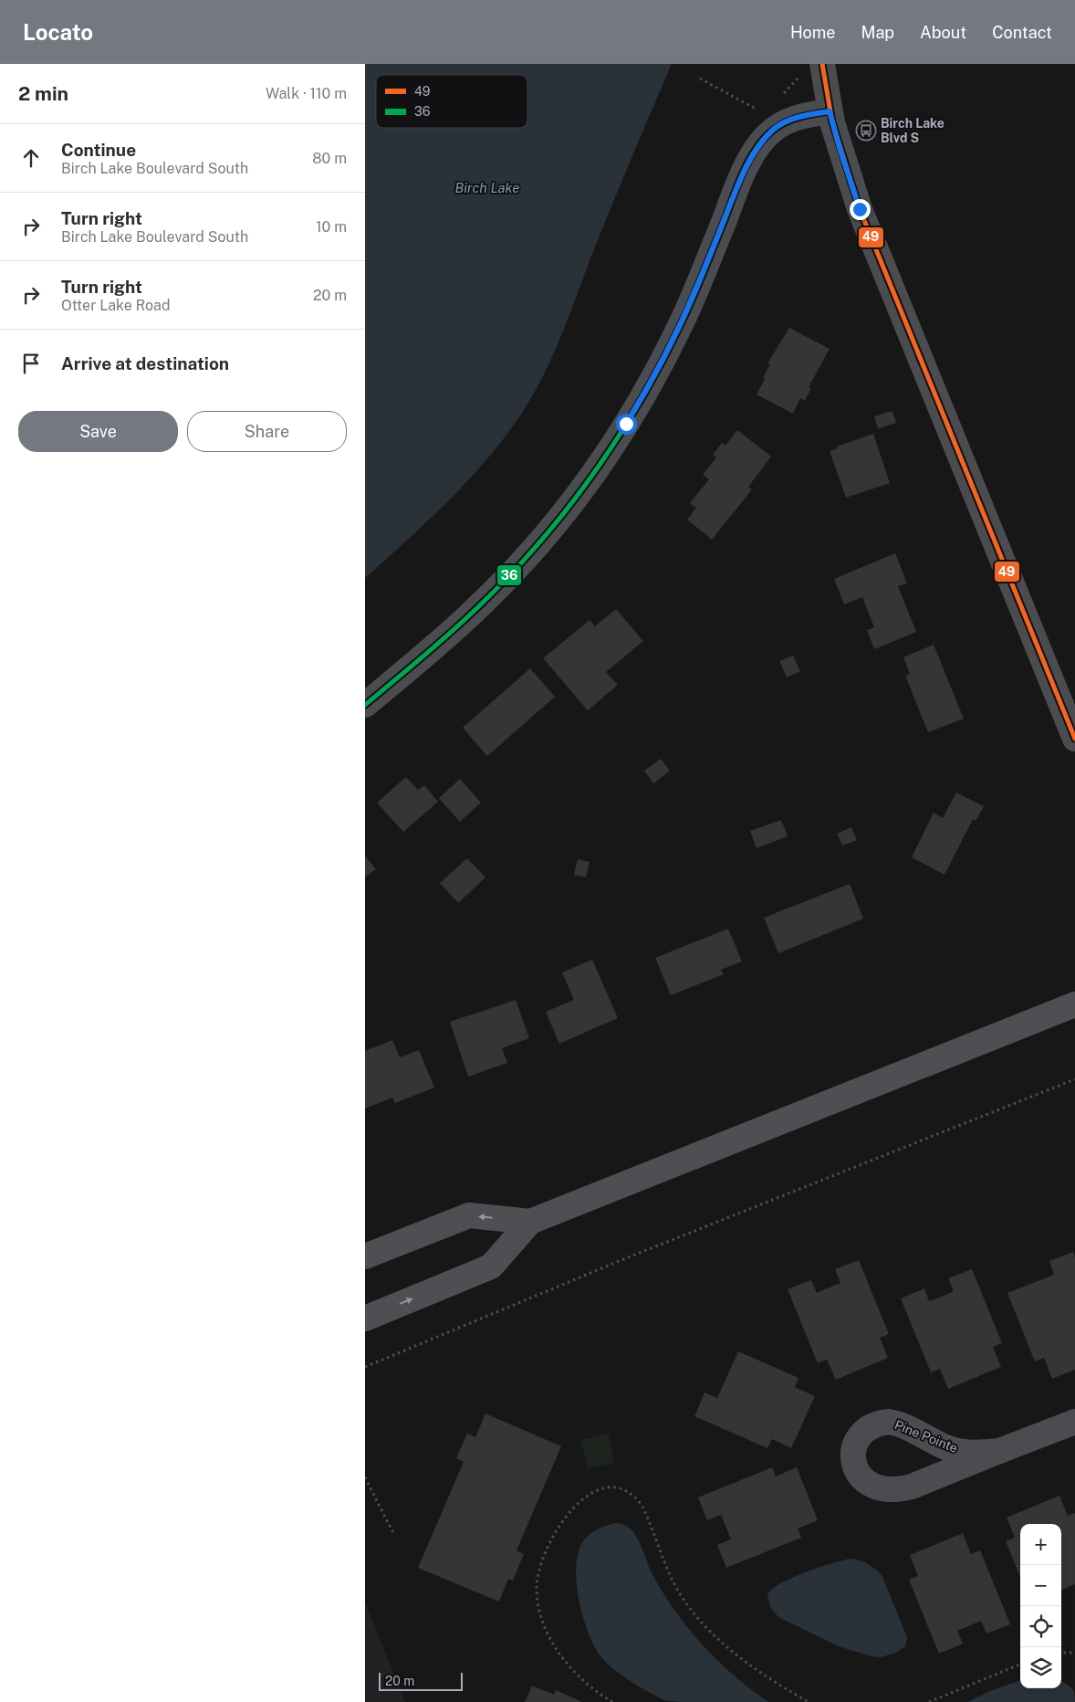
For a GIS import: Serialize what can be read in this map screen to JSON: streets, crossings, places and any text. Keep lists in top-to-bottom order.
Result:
{
  "streets": {
    "street": ["Pine Pointe"]
  },
  "water": ["Birch Lake"],
  "places": {
    "bus stop": ["Birch Lake Blvd S"]
  },
  "lines": ["transit line 49", "transit line 36"],
  "legend": ["49", "36"],
  "scale_bar": "20 m",
  "page": {
    "header": "Locato",
    "nav": [
      "Home",
      "Map",
      "About",
      "Contact"
    ],
    "heading": ["2 min", "Walk · 110 m"],
    "list": [
      ["Continue", "Birch Lake Boulevard South", "80 m"],
      ["Turn right", "Birch Lake Boulevard South", "10 m"],
      ["Turn right", "Otter Lake Road", "20 m"],
      "Arrive at destination"
    ],
    "buttons": ["Save", "Share"],
    "map_buttons": ["+", "−"],
    "scale": "20 m"
  }
}
